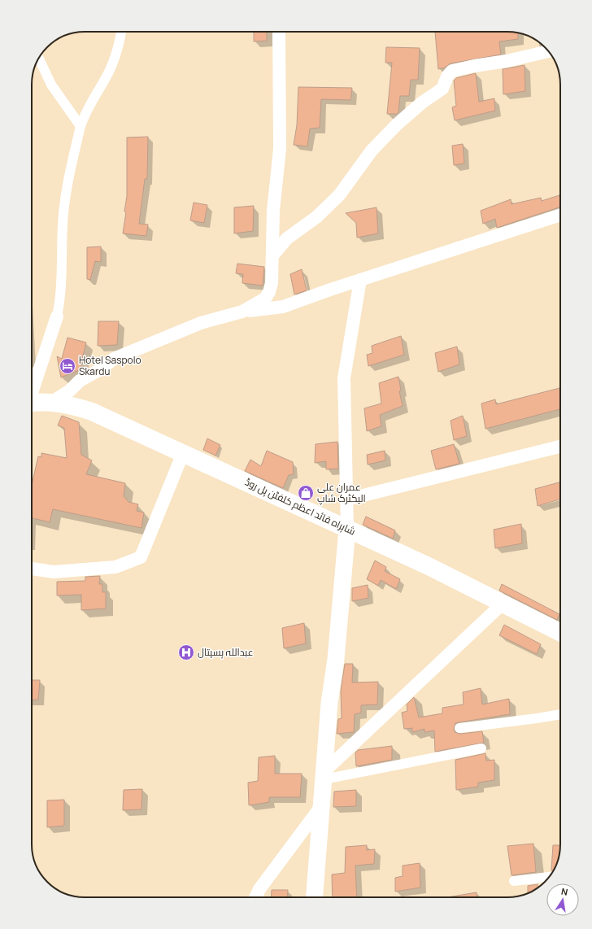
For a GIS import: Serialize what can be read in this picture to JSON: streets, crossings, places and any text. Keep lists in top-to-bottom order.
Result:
{
  "streets": {
    "highway": ["شاہراہ قائد اعظم کلفٹن پل روڈ"]
  },
  "places": {
    "hotel": ["Hotel Saspolo Skardu"],
    "shop": ["عمران علی الیکٹرک شاپ"],
    "hospital": ["عبداللہ ہسپتال"]
  },
  "north": "top"
}
